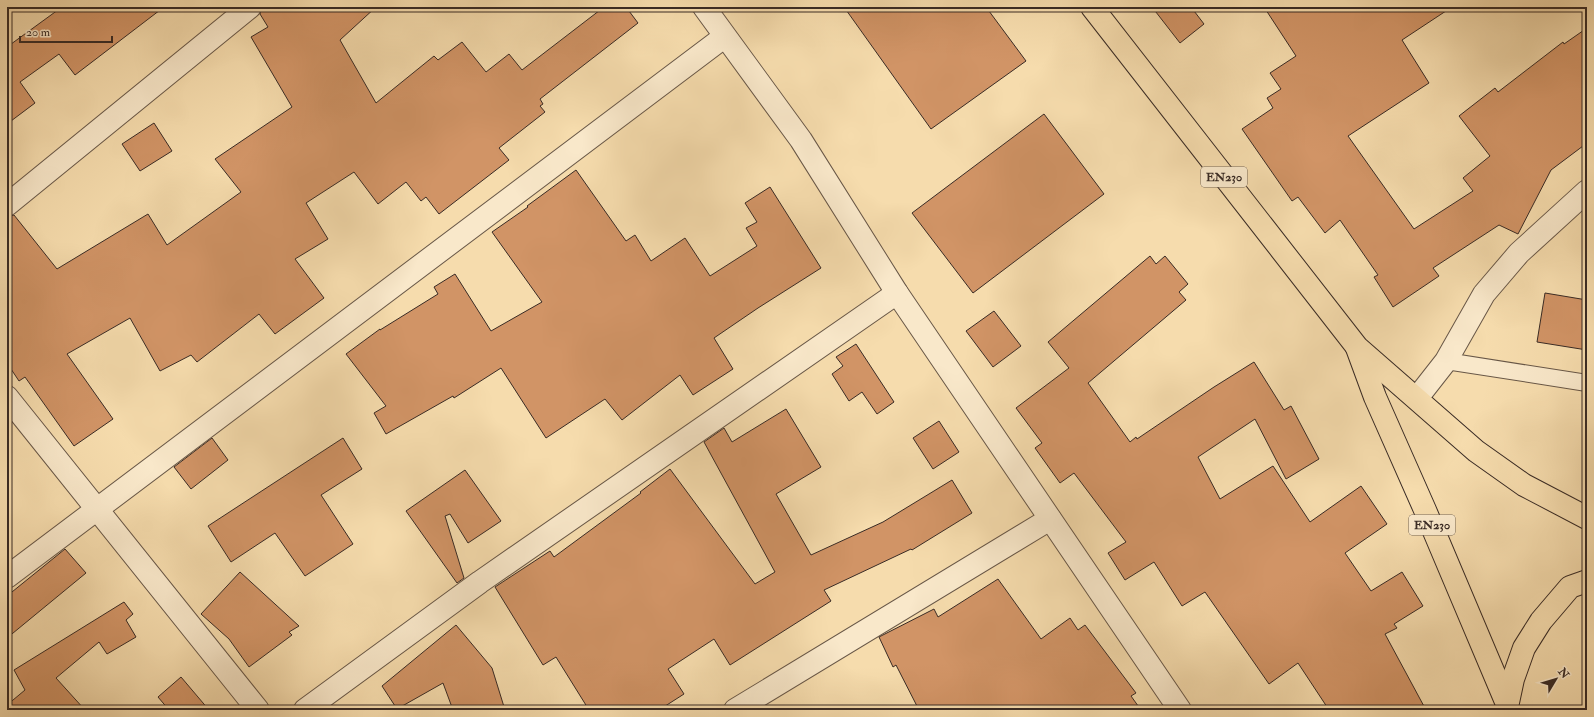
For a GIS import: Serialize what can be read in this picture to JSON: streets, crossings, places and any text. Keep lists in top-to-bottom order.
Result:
{
  "streets": {
    "main road": ["EN230"]
  },
  "scale_bar": "20 m",
  "north": "top right"
}
